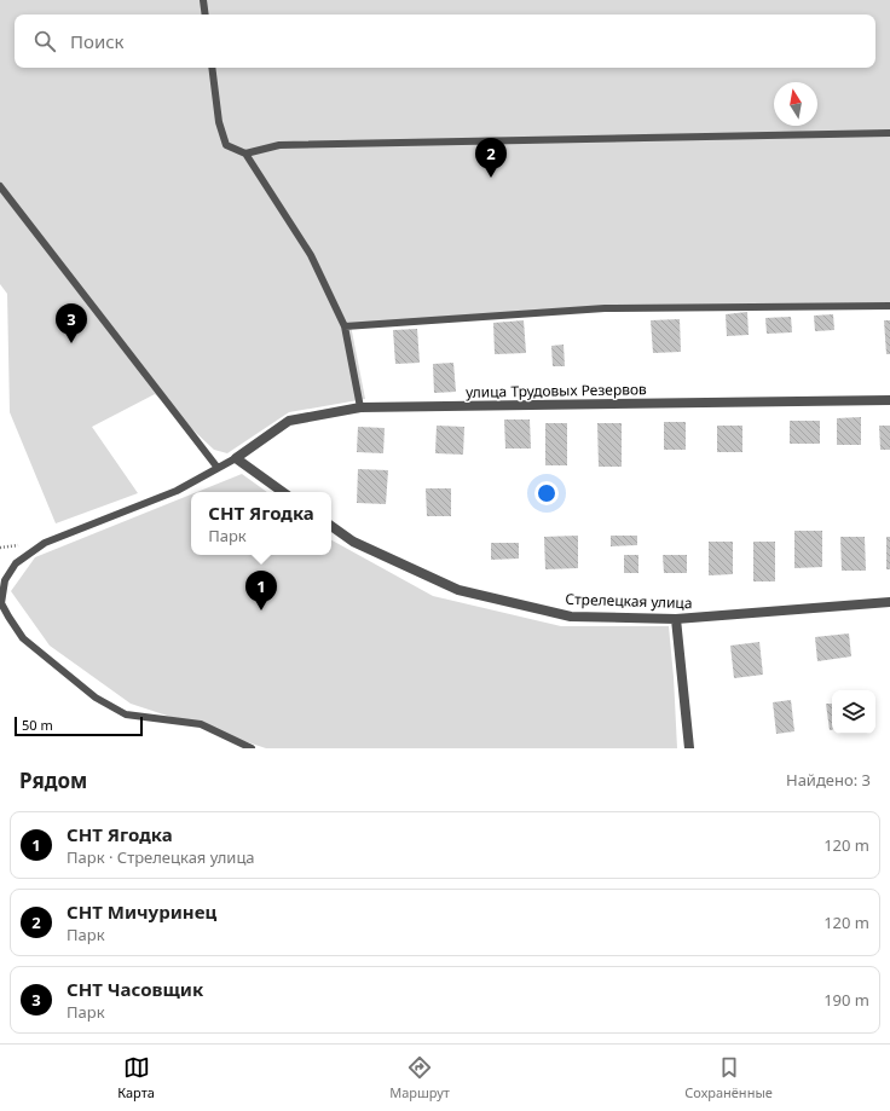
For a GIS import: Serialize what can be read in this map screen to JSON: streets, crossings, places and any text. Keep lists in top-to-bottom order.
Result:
{
  "streets": {
    "street": ["улица Трудовых Резервов", "Стрелецкая улица"]
  },
  "scale_bar": "50 m",
  "north": "top",
  "page": {
    "search": "Поиск",
    "pins": ["2", "3", "1"],
    "popup": ["СНТ Ягодка", "Парк"],
    "scale": "50 m",
    "heading": ["Рядом", "Найдено: 3"],
    "list": [
      {
        "mark": "1",
        "name": "СНТ Ягодка",
        "note": "Парк · Стрелецкая улица",
        "value": "120 m"
      },
      {
        "mark": "2",
        "name": "СНТ Мичуринец",
        "note": "Парк",
        "value": "120 m"
      },
      {
        "mark": "3",
        "name": "СНТ Часовщик",
        "note": "Парк",
        "value": "190 m"
      }
    ],
    "nav": ["Карта", "Маршрут", "Сохранённые"]
  }
}
